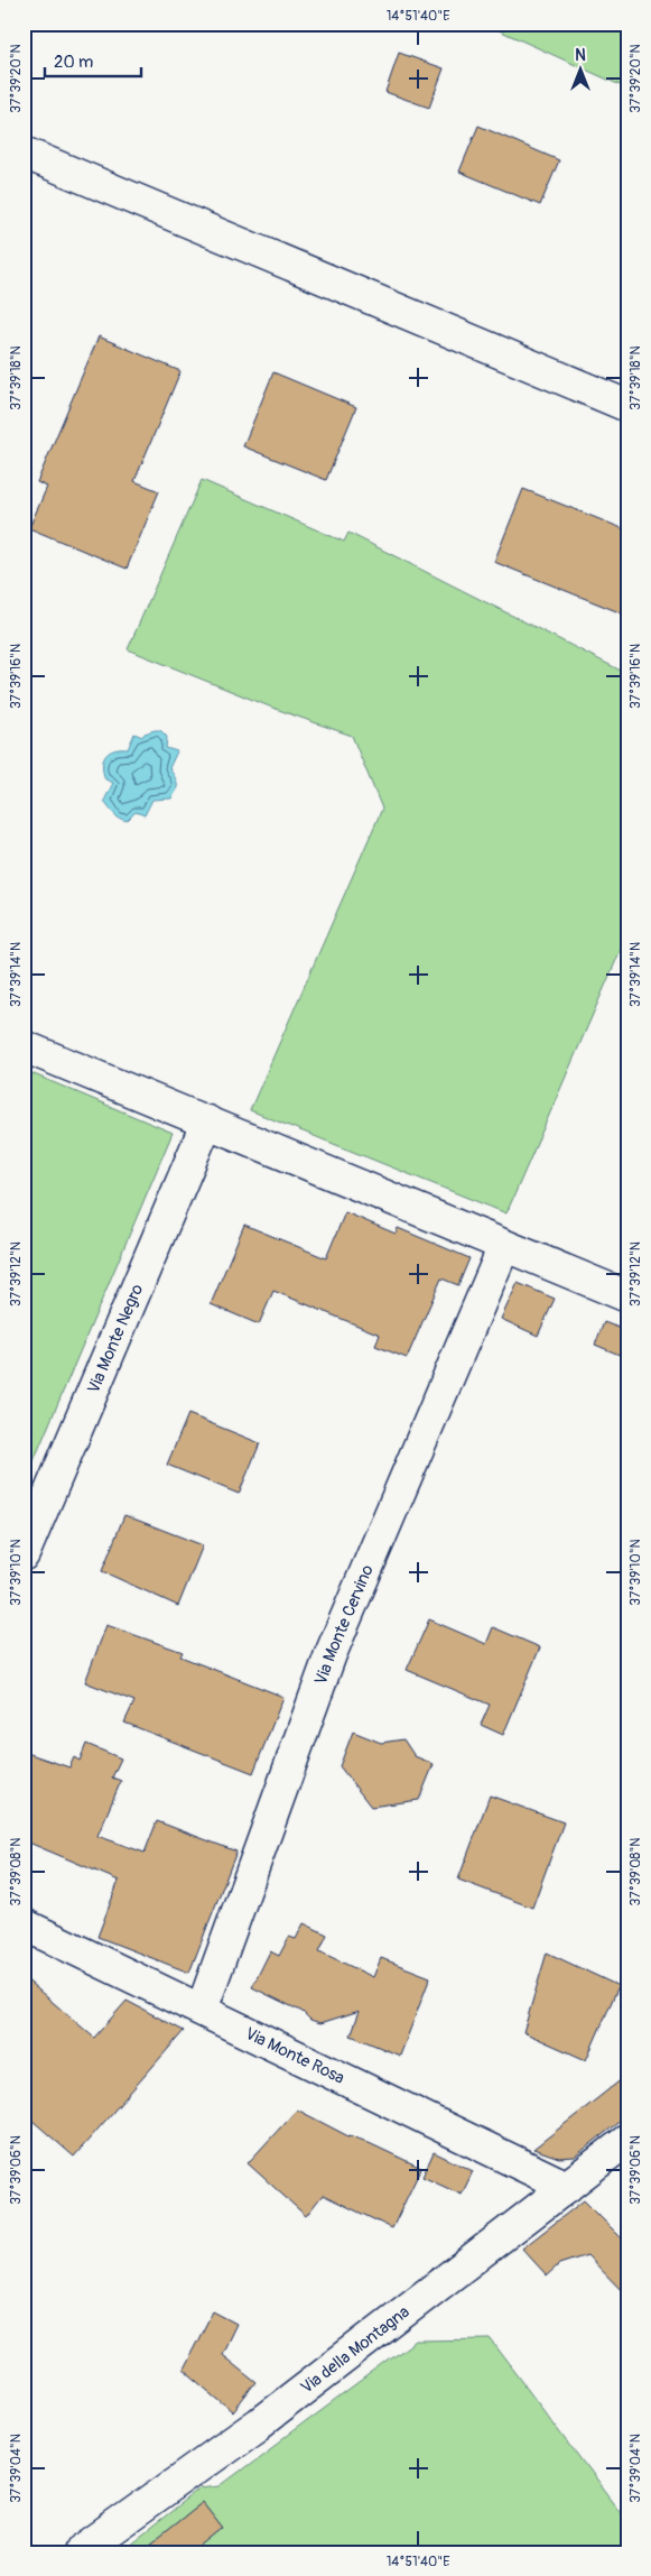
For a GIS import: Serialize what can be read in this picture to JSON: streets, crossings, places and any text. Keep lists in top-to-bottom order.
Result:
{
  "streets": {
    "street": [
      "Via Monte Negro",
      "Via Monte Cervino",
      "Via Monte Rosa",
      "Via della Montagna"
    ]
  },
  "crossings": [
    ["Via Monte Cervino", "Via Monte Rosa"],
    ["Via Monte Rosa", "Via della Montagna"]
  ],
  "scale_bar": "20 m",
  "north": "top",
  "coordinates": [
    "14°51'40\"E",
    "37°39'20\"N",
    "37°39'18\"N",
    "37°39'16\"N",
    "37°39'14\"N",
    "37°39'12\"N",
    "37°39'10\"N",
    "37°39'08\"N",
    "37°39'06\"N",
    "37°39'04\"N"
  ]
}
